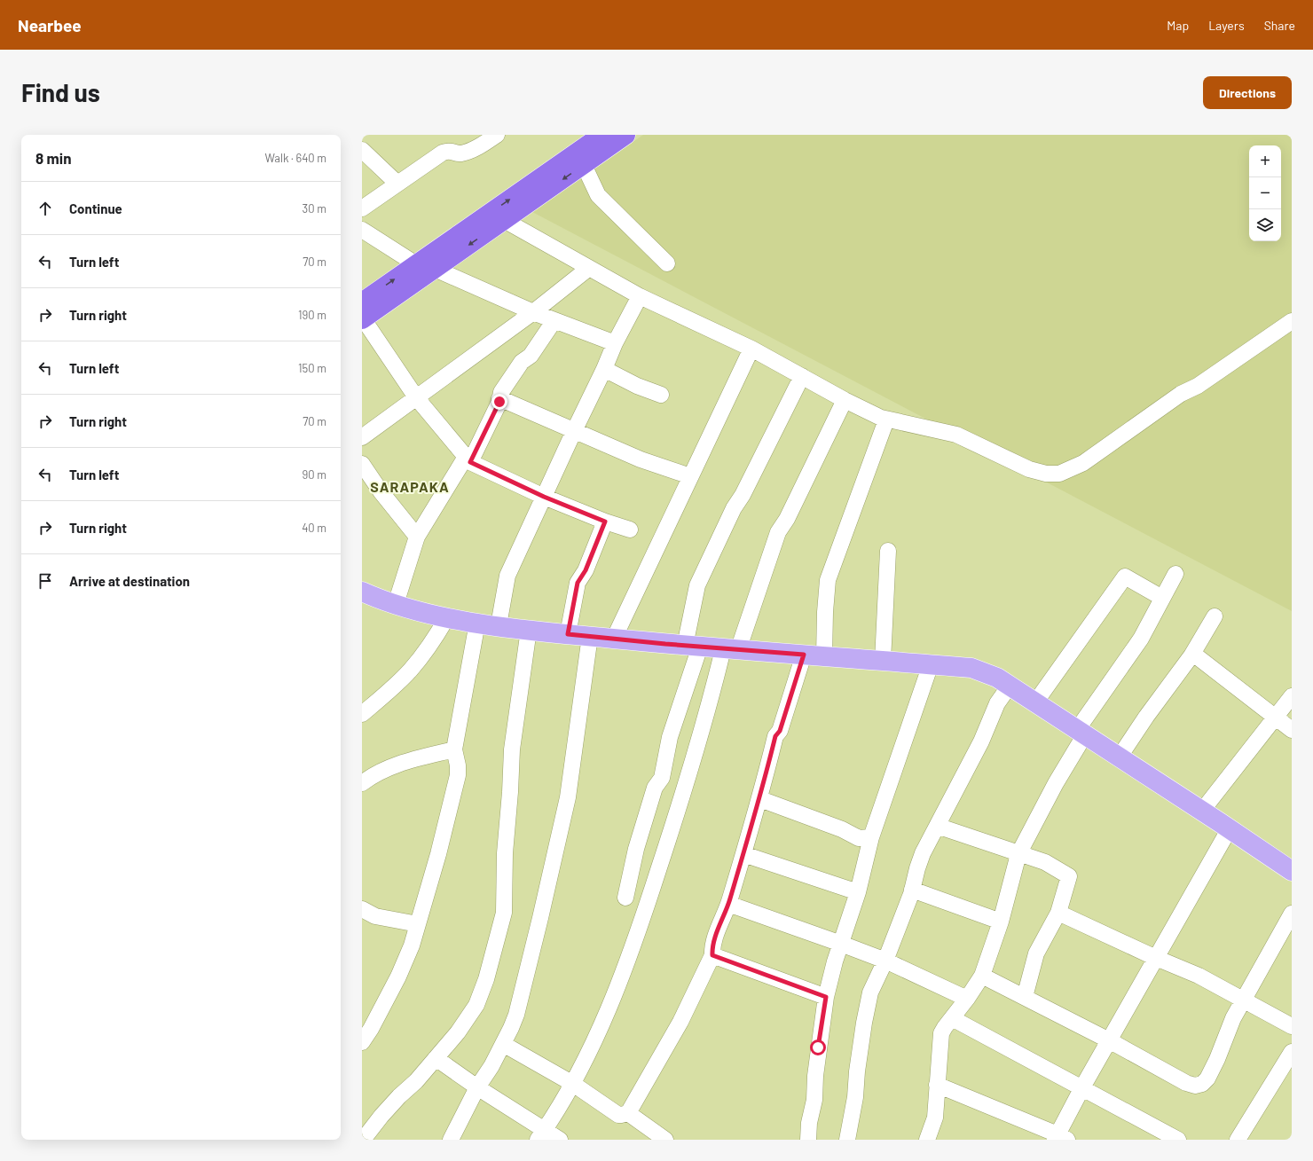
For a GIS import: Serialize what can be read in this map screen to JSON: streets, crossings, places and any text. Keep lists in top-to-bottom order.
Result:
{
  "districts": ["SARAPAKA"],
  "page": {
    "header": "Nearbee",
    "nav": ["Map", "Layers", "Share"],
    "buttons": "Directions",
    "title": "Find us",
    "heading": ["8 min", "Walk · 640 m"],
    "map_buttons": ["+", "−"],
    "list": [
      ["Continue", "30 m"],
      ["Turn left", "70 m"],
      ["Turn right", "190 m"],
      ["Turn left", "150 m"],
      ["Turn right", "70 m"],
      ["Turn left", "90 m"],
      ["Turn right", "40 m"],
      "Arrive at destination"
    ]
  }
}
